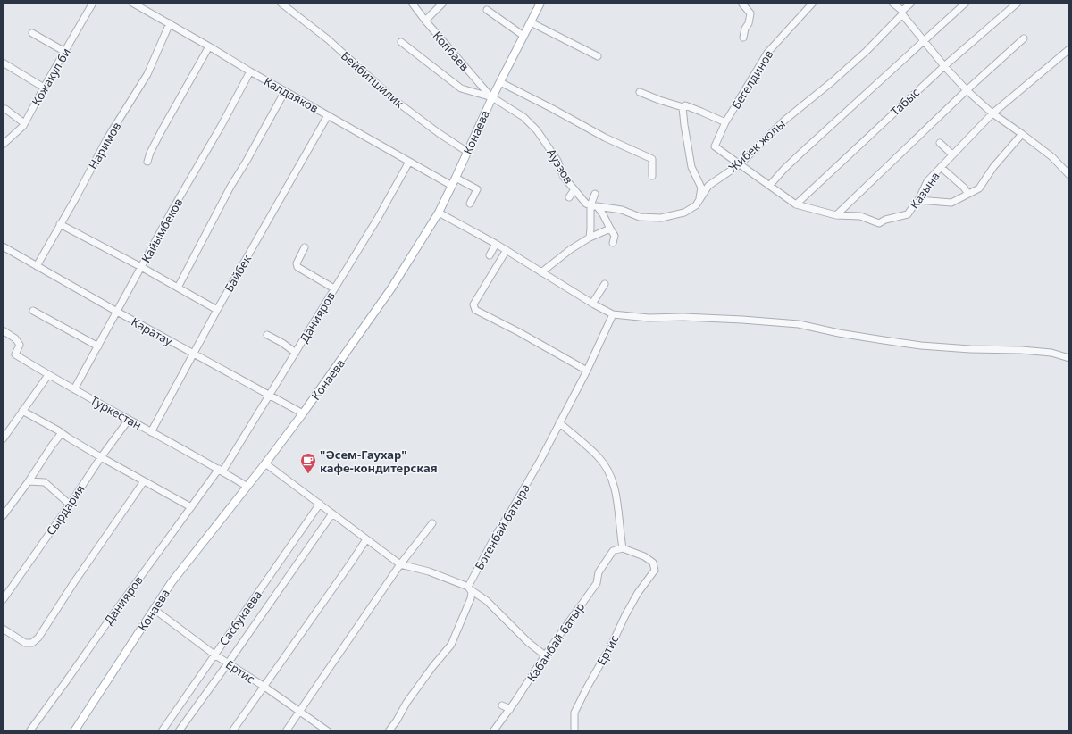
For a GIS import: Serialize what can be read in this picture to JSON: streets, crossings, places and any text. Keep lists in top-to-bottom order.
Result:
{
  "streets": {
    "main road": ["Конаева"],
    "street": [
      "Копбаев",
      "Кожакул би",
      "Бейбитшилик",
      "Бегелдинов",
      "Калдаяков",
      "Табыс",
      "Наримов",
      "Жибек жолы",
      "Ауэзов",
      "Казына",
      "Кайымбеков",
      "Байбек",
      "Данияров",
      "Каратау",
      "Туркестан",
      "Сырдария",
      "Богенбай батыра",
      "Сасбукаева",
      "Кабанбай батыр",
      "Ертис"
    ]
  },
  "crossings": [
    ["Копбаев", "Конаева"],
    ["Копбаев", "Ауэзов"],
    ["Бейбитшилик", "Конаева"],
    ["Бегелдинов", "Казына"],
    ["Калдаяков", "Конаева"],
    ["Калдаяков", "Наримов"],
    ["Калдаяков", "Кайымбеков"],
    ["Калдаяков", "Байбек"],
    ["Калдаяков", "Данияров"],
    ["Табыс", "Казына"],
    ["Конаева", "Ауэзов"],
    ["Конаева", "Каратау"],
    ["Конаева", "Туркестан"],
    ["Конаева", "Ертис"],
    ["Наримов", "Каратау"],
    ["Жибек жолы", "Ауэзов"],
    ["Жибек жолы", "Казына"],
    ["Кайымбеков", "Каратау"],
    ["Кайымбеков", "Туркестан"],
    ["Байбек", "Каратау"],
    ["Байбек", "Туркестан"],
    ["Данияров", "Каратау"],
    ["Данияров", "Туркестан"],
    ["Туркестан", "Сырдария"],
    ["Сасбукаева", "Ертис"],
    ["Кабанбай батыр", "Ертис"]
  ],
  "places": {
    "cafe": ["\"Әсем-Гаухар\" кафе-кондитерская"]
  }
}
